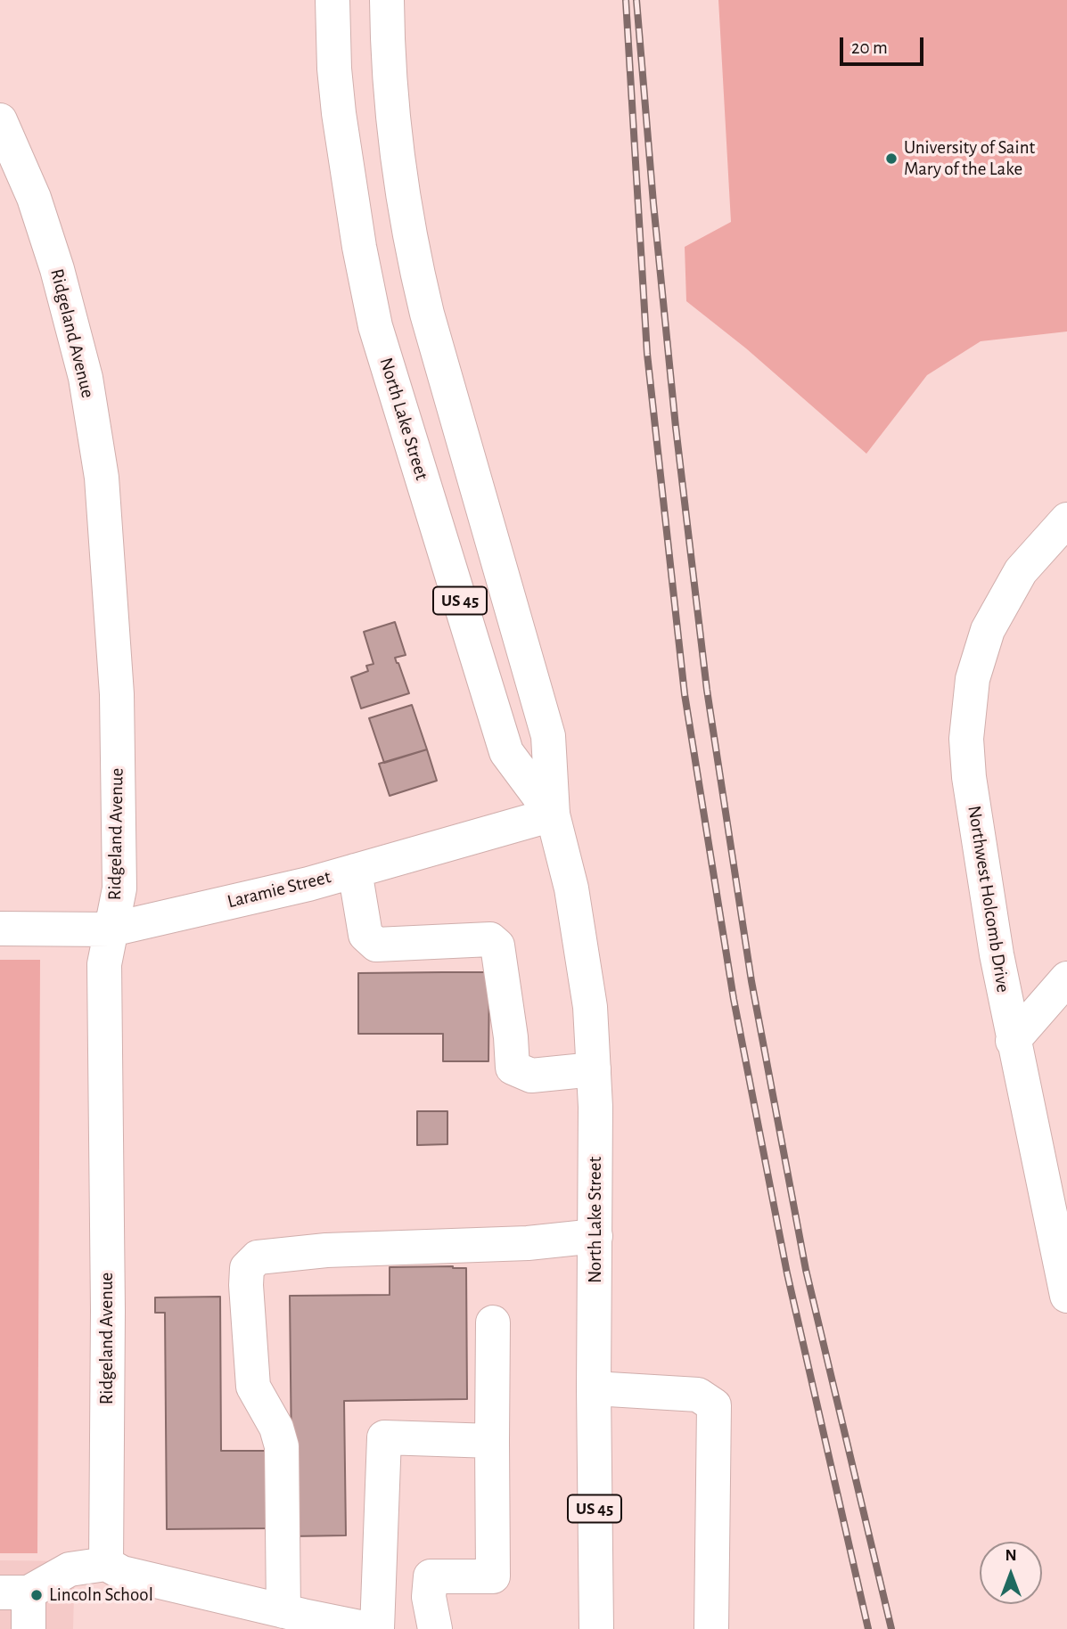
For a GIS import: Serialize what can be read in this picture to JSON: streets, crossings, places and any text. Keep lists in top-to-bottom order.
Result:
{
  "streets": {
    "street": [
      "Ridgeland Avenue",
      "North Lake Street",
      "US 45",
      "Laramie Street",
      "Northwest Holcomb Drive"
    ]
  },
  "crossings": [
    ["Ridgeland Avenue", "Laramie Street"],
    ["North Lake Street", "Laramie Street"]
  ],
  "places": ["University of Saint Mary of the Lake", "Lincoln School"],
  "scale_bar": "20 m",
  "north": "top"
}
